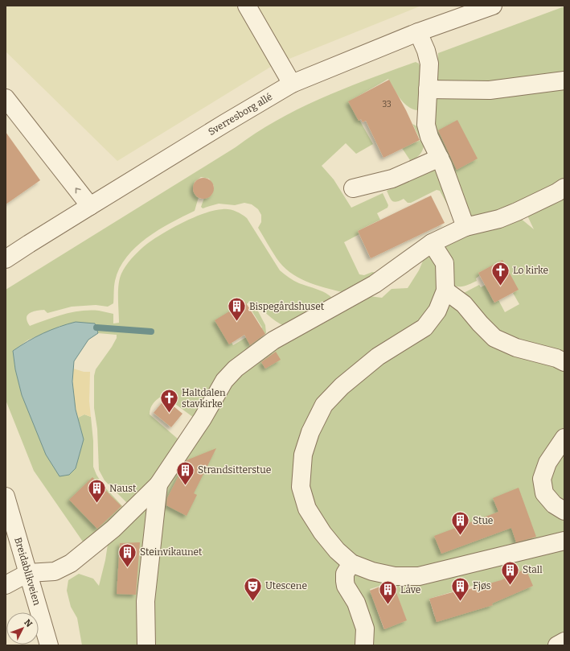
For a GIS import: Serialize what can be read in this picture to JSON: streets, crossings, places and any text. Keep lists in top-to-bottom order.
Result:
{
  "streets": {
    "street": ["Sverresborg allé", "Breidablikveien"]
  },
  "places": {
    "church": ["Lo kirke", "Haltdalen stavkirke"],
    "building": [
      "Bispegårdshuset",
      "Strandsitterstue",
      "Naust",
      "Stue",
      "Steinvikaunet",
      "Stall",
      "Fjøs",
      "Låve"
    ],
    "theatre": ["Utescene"]
  },
  "house_numbers": ["33"],
  "north": "top right"
}
